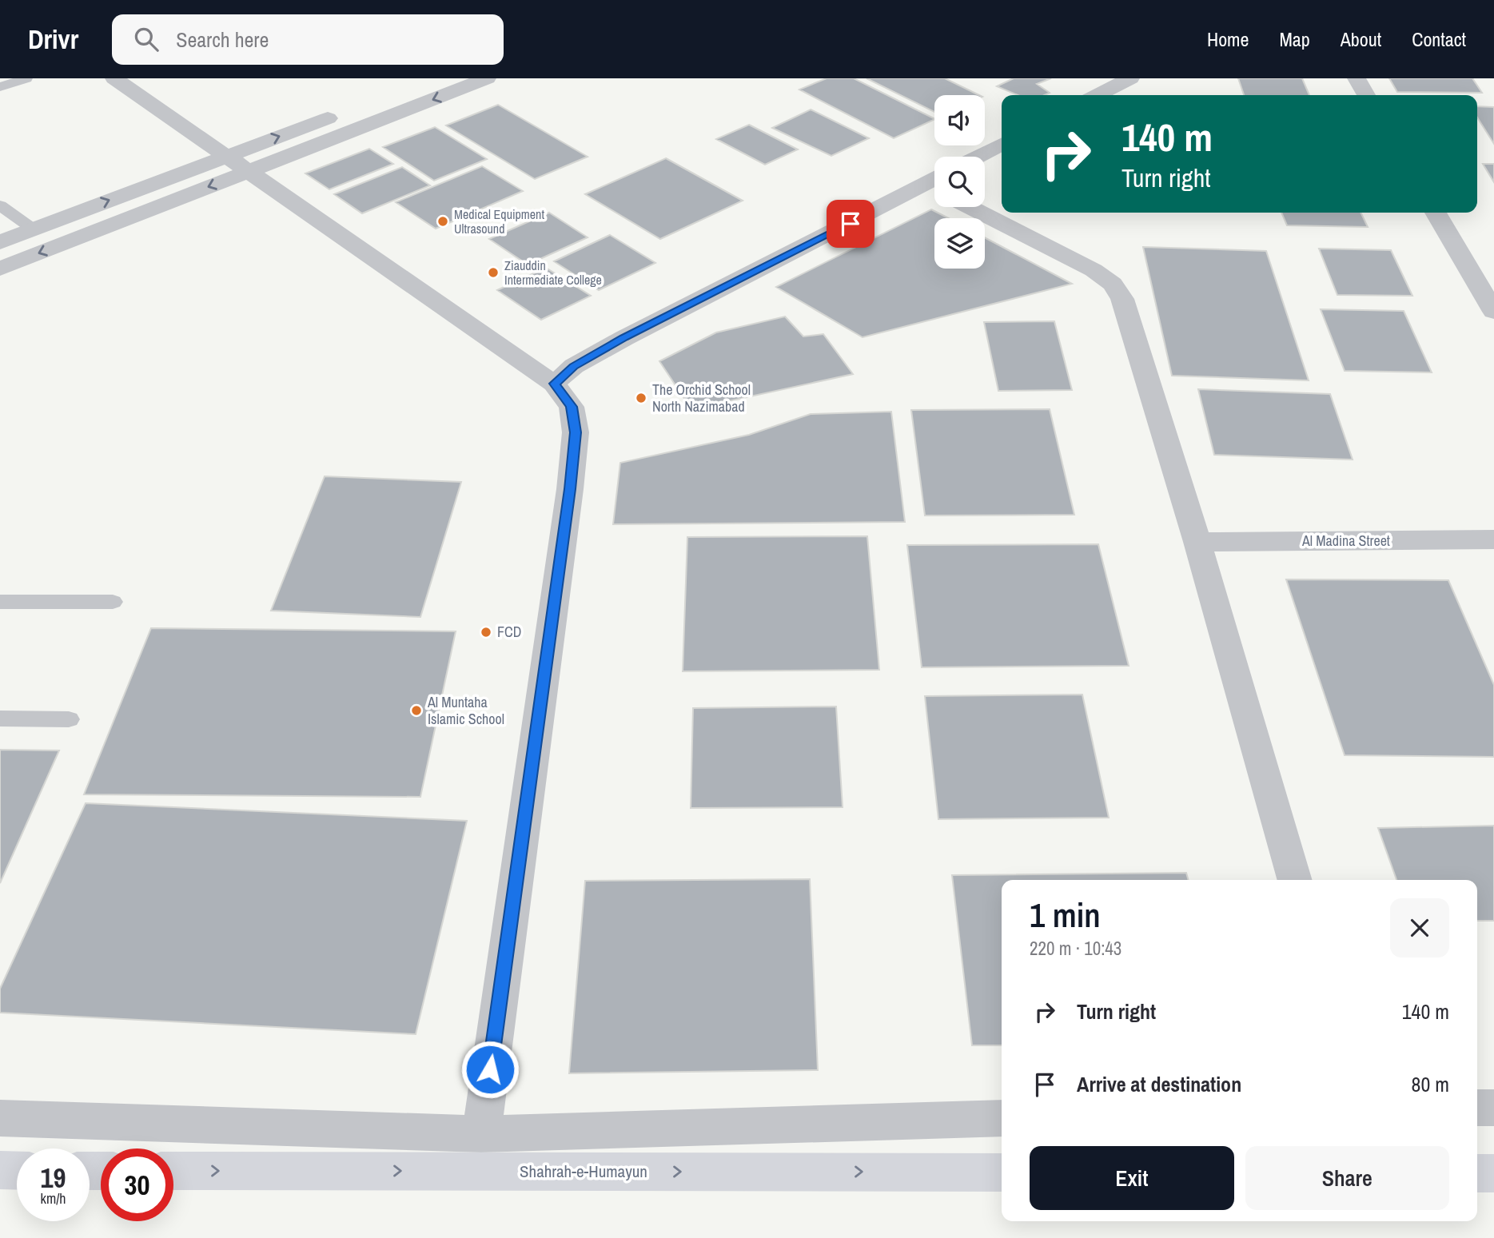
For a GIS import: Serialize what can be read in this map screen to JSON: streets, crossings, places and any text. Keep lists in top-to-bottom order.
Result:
{
  "streets": {
    "main road": ["Shahrah-e-Humayun"],
    "street": ["Al Madina Street"]
  },
  "one_way": ["Shahrah-e-Humayun"],
  "places": [
    "Medical Equipment Ultrasound",
    "Ziauddin Intermediate College",
    "The Orchid School North Nazimabad",
    "FCD",
    "Al Muntaha Islamic School"
  ],
  "page": {
    "header": "Drivr",
    "search": "Search here",
    "nav": [
      "Home",
      "Map",
      "About",
      "Contact"
    ],
    "turn": ["140 m", "Turn right"],
    "heading": ["1 min", "220 m · 10:43"],
    "list": [
      {
        "name": "Turn right",
        "value": "140 m"
      },
      {
        "name": "Arrive at destination",
        "value": "80 m"
      }
    ],
    "buttons": ["Exit", "Share"],
    "speed": "19 km/h",
    "limit": "30"
  }
}
